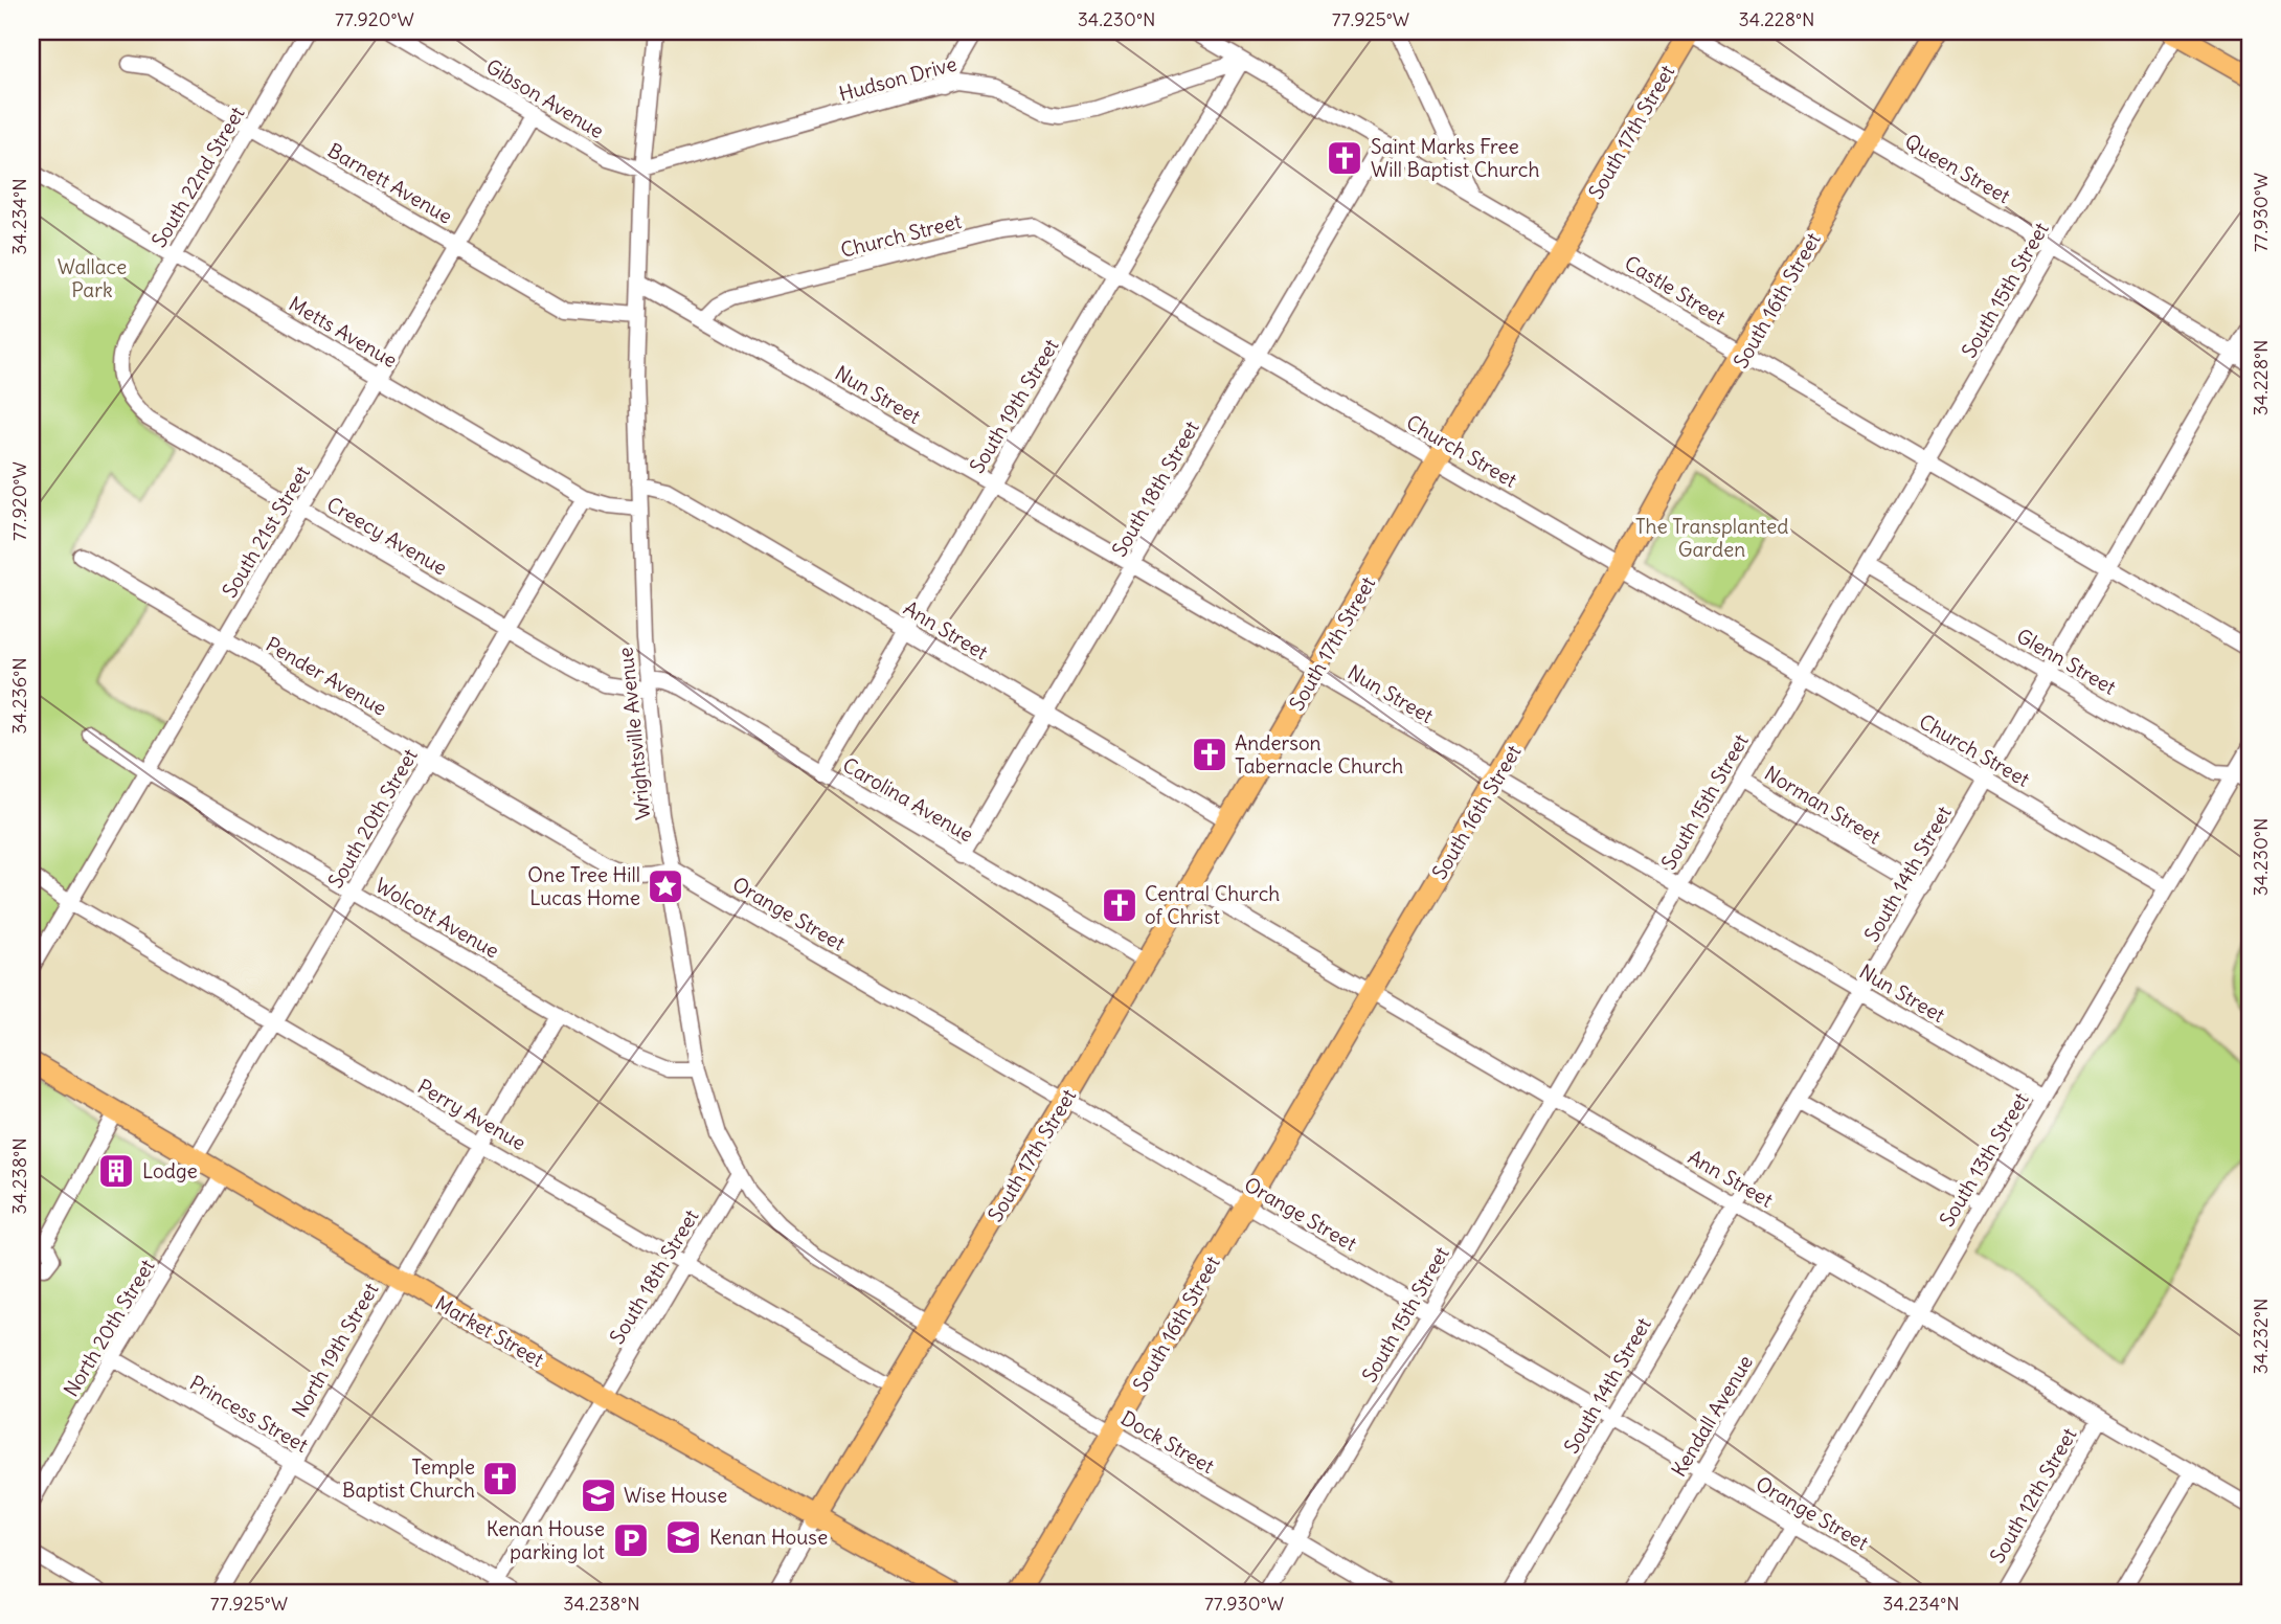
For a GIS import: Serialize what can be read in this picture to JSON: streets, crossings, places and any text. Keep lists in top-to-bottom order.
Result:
{
  "streets": {
    "main road": ["South 17th Street", "South 16th Street", "Market Street"],
    "street": [
      "Hudson Drive",
      "Gibson Avenue",
      "Queen Street",
      "South 22nd Street",
      "Barnett Avenue",
      "Church Street",
      "Castle Street",
      "South 15th Street",
      "Metts Avenue",
      "Nun Street",
      "South 19th Street",
      "South 18th Street",
      "South 21st Street",
      "Creecy Avenue",
      "Ann Street",
      "Glenn Street",
      "Pender Avenue",
      "Wrightsville Avenue",
      "Carolina Avenue",
      "Norman Street",
      "South 20th Street",
      "South 14th Street",
      "Orange Street",
      "Wolcott Avenue",
      "Perry Avenue",
      "South 13th Street",
      "North 20th Street",
      "North 19th Street",
      "Princess Street",
      "Kendall Avenue",
      "Dock Street",
      "South 12th Street"
    ]
  },
  "crossings": [
    ["Hudson Drive", "Gibson Avenue"],
    ["Hudson Drive", "Castle Street"],
    ["Hudson Drive", "South 19th Street"],
    ["Hudson Drive", "Wrightsville Avenue"],
    ["Gibson Avenue", "South 21st Street"],
    ["Gibson Avenue", "Wrightsville Avenue"],
    ["South 17th Street", "Queen Street"],
    ["South 17th Street", "Church Street"],
    ["South 17th Street", "Castle Street"],
    ["South 17th Street", "Nun Street"],
    ["South 17th Street", "Ann Street"],
    ["South 17th Street", "Wrightsville Avenue"],
    ["South 17th Street", "Carolina Avenue"],
    ["South 17th Street", "Orange Street"],
    ["South 17th Street", "Perry Avenue"],
    ["South 17th Street", "Market Street"],
    ["South 17th Street", "Dock Street"],
    ["Queen Street", "South 15th Street"],
    ["Queen Street", "South 16th Street"],
    ["Queen Street", "South 14th Street"],
    ["South 22nd Street", "Barnett Avenue"],
    ["South 22nd Street", "Metts Avenue"],
    ["South 22nd Street", "Creecy Avenue"],
    ["Barnett Avenue", "South 21st Street"],
    ["Barnett Avenue", "Wrightsville Avenue"],
    ["Church Street", "South 15th Street"],
    ["Church Street", "South 16th Street"],
    ["Church Street", "Nun Street"],
    ["Church Street", "South 19th Street"],
    ["Church Street", "South 18th Street"],
    ["Church Street", "South 14th Street"],
    ["Church Street", "South 13th Street"],
    ["Castle Street", "South 15th Street"],
    ["Castle Street", "South 16th Street"],
    ["Castle Street", "South 19th Street"],
    ["Castle Street", "South 18th Street"],
    ["Castle Street", "South 14th Street"],
    ["South 15th Street", "Nun Street"],
    ["South 15th Street", "Ann Street"],
    ["South 15th Street", "Glenn Street"],
    ["South 15th Street", "Norman Street"],
    ["South 15th Street", "Orange Street"],
    ["South 15th Street", "Dock Street"],
    ["South 16th Street", "Nun Street"],
    ["South 16th Street", "Ann Street"],
    ["South 16th Street", "Orange Street"],
    ["South 16th Street", "Dock Street"],
    ["Metts Avenue", "South 21st Street"],
    ["Metts Avenue", "Wrightsville Avenue"],
    ["Metts Avenue", "South 20th Street"],
    ["Nun Street", "South 19th Street"],
    ["Nun Street", "South 18th Street"],
    ["Nun Street", "Wrightsville Avenue"],
    ["Nun Street", "South 14th Street"],
    ["Nun Street", "South 13th Street"],
    ["South 19th Street", "Ann Street"],
    ["South 19th Street", "Carolina Avenue"],
    ["South 18th Street", "Ann Street"],
    ["South 18th Street", "Wrightsville Avenue"],
    ["South 18th Street", "Carolina Avenue"],
    ["South 18th Street", "Perry Avenue"],
    ["South 18th Street", "Market Street"],
    ["South 18th Street", "Princess Street"],
    ["South 21st Street", "Creecy Avenue"],
    ["South 21st Street", "Pender Avenue"],
    ["South 21st Street", "Wolcott Avenue"],
    ["South 21st Street", "Perry Avenue"],
    ["Creecy Avenue", "Wrightsville Avenue"],
    ["Creecy Avenue", "Carolina Avenue"],
    ["Creecy Avenue", "South 20th Street"],
    ["Ann Street", "Wrightsville Avenue"],
    ["Ann Street", "South 14th Street"],
    ["Ann Street", "South 13th Street"],
    ["Ann Street", "Kendall Avenue"],
    ["Ann Street", "South 12th Street"],
    ["Glenn Street", "South 14th Street"],
    ["Glenn Street", "South 13th Street"],
    ["Pender Avenue", "Wrightsville Avenue"],
    ["Pender Avenue", "South 20th Street"],
    ["Pender Avenue", "Orange Street"],
    ["Wrightsville Avenue", "Carolina Avenue"],
    ["Wrightsville Avenue", "Orange Street"],
    ["Wrightsville Avenue", "Wolcott Avenue"],
    ["Wrightsville Avenue", "Dock Street"],
    ["Norman Street", "South 14th Street"],
    ["South 20th Street", "Wolcott Avenue"],
    ["South 20th Street", "Perry Avenue"],
    ["South 20th Street", "Market Street"],
    ["South 14th Street", "Orange Street"],
    ["Orange Street", "South 13th Street"],
    ["Orange Street", "Kendall Avenue"],
    ["North 20th Street", "Market Street"],
    ["North 20th Street", "Princess Street"],
    ["Market Street", "North 19th Street"],
    ["North 19th Street", "Princess Street"]
  ],
  "parks": ["Wallace Park", "The Transplanted Garden"],
  "places": {
    "church": [
      "Saint Marks Free Will Baptist Church",
      "Anderson Tabernacle Church",
      "Central Church of Christ",
      "Temple Baptist Church"
    ],
    "place": ["One Tree Hill Lucas Home"],
    "building": ["Lodge"],
    "school or university": ["Wise House", "Kenan House"],
    "parking": ["Kenan House parking lot"]
  },
  "coordinates": [
    "77.920°W",
    "34.230°N",
    "77.925°W",
    "34.228°N",
    "77.930°W",
    "34.234°N",
    "34.236°N",
    "34.238°N",
    "34.232°N"
  ]
}
